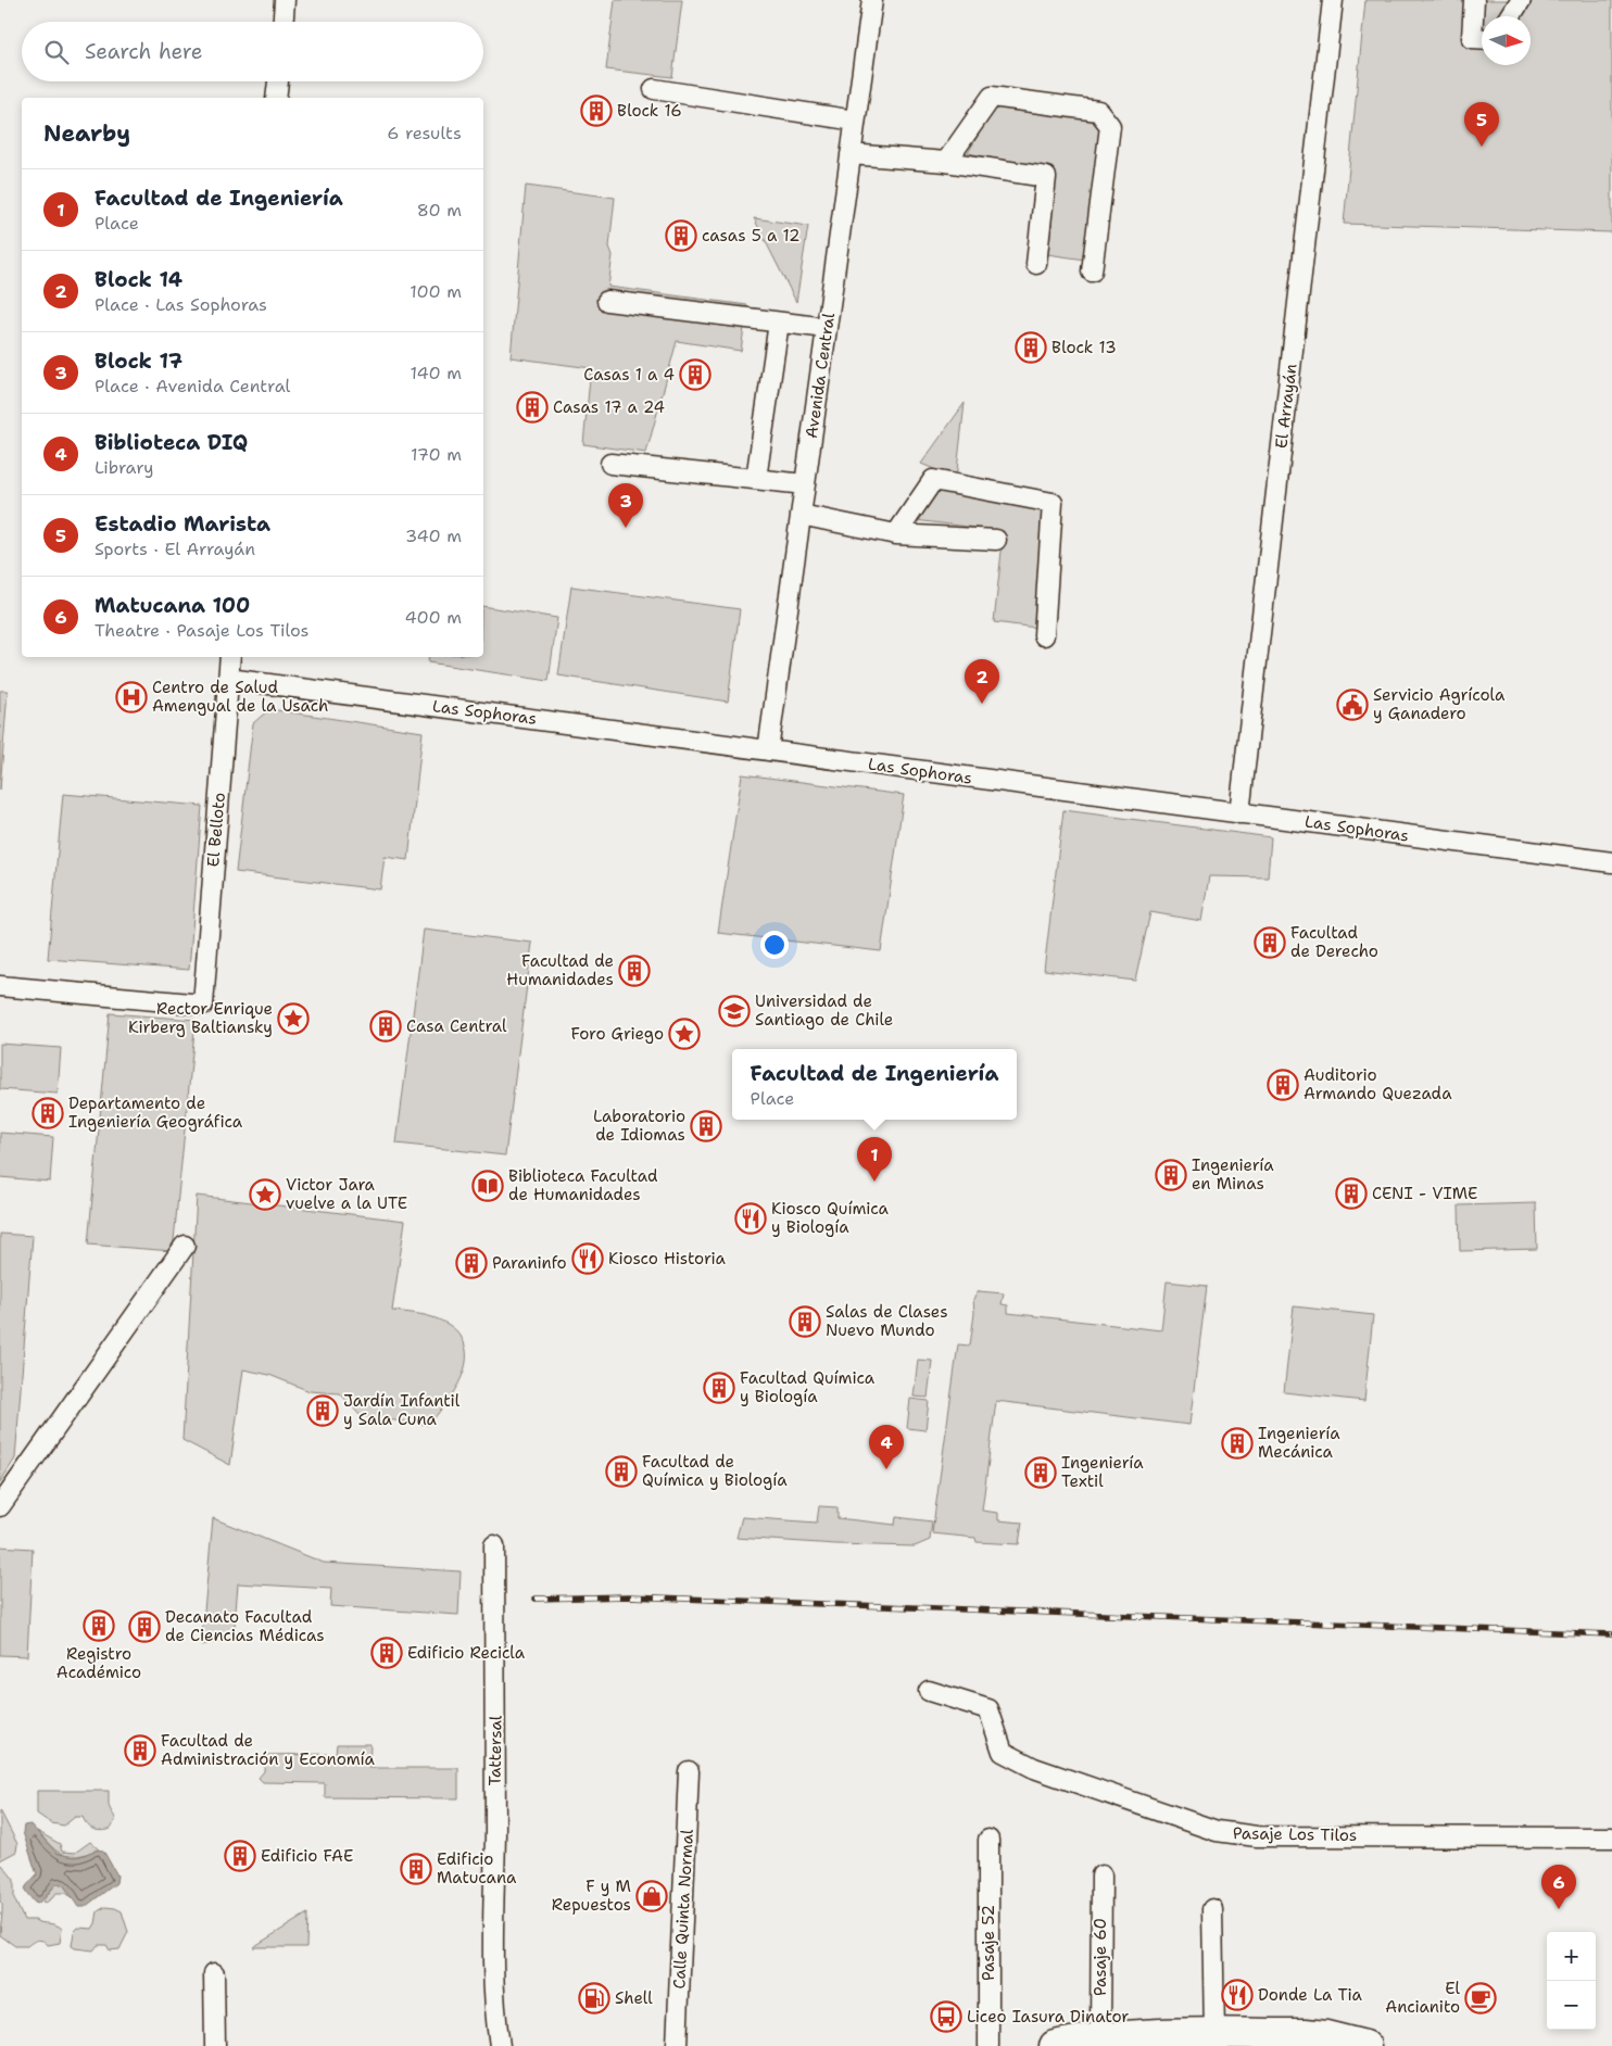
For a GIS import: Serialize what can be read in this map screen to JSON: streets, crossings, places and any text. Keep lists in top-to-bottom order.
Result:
{
  "streets": {
    "street": [
      "Avenida Central",
      "El Arrayán",
      "Las Sophoras",
      "El Belloto",
      "Tattersal",
      "Pasaje Los Tilos",
      "Calle Quinta Normal",
      "Pasaje 52",
      "Pasaje 60"
    ]
  },
  "crossings": [
    ["Avenida Central", "Las Sophoras"],
    ["El Arrayán", "Las Sophoras"],
    ["Las Sophoras", "El Belloto"]
  ],
  "places": {
    "building": [
      "Block 16",
      "casas 5 a 12",
      "Block 13",
      "Casas 1 a 4",
      "Casas 17 a 24",
      "Facultad de Derecho",
      "Facultad de Humanidades",
      "Casa Central",
      "Auditorio Armando Quezada",
      "Departamento de Ingeniería Geográfica",
      "Laboratorio de Idiomas",
      "Ingeniería en Minas",
      "CENI - VIME",
      "Paraninfo",
      "Salas de Clases Nuevo Mundo",
      "Facultad Química y Biología",
      "Jardín Infantil y Sala Cuna",
      "Ingeniería Mecánica",
      "Facultad de Química y Biología",
      "Ingeniería Textil",
      "Registro Académico",
      "Decanato Facultad de Ciencias Médicas",
      "Edificio Recicla",
      "Facultad de Administración y Economía",
      "Edificio FAE",
      "Edificio Matucana"
    ],
    "hospital": ["Centro de Salud Amengual de la Usach"],
    "public building": ["Servicio Agrícola y Ganadero"],
    "school or university": ["Universidad de Santiago de Chile"],
    "place": ["Rector Enrique Kirberg Baltiansky", "Foro Griego", "Victor Jara vuelve a la UTE"],
    "library": ["Biblioteca Facultad de Humanidades"],
    "restaurant": ["Kiosco Química y Biología", "Kiosco Historia", "Donde La Tia"],
    "shop": ["F y M Repuestos"],
    "fuel station": ["Shell"],
    "cafe": ["El Ancianito"],
    "bus stop": ["Liceo Iasura Dinator"]
  },
  "north": "right",
  "page": {
    "search": "Search here",
    "heading": ["Nearby", "6 results"],
    "pins": [
      "5",
      "3",
      "2",
      "1",
      "4",
      "6"
    ],
    "list": [
      {
        "mark": "1",
        "name": "Facultad de Ingeniería",
        "note": "Place",
        "value": "80 m"
      },
      {
        "mark": "2",
        "name": "Block 14",
        "note": "Place · Las Sophoras",
        "value": "100 m"
      },
      {
        "mark": "3",
        "name": "Block 17",
        "note": "Place · Avenida Central",
        "value": "140 m"
      },
      {
        "mark": "4",
        "name": "Biblioteca DIQ",
        "note": "Library",
        "value": "170 m"
      },
      {
        "mark": "5",
        "name": "Estadio Marista",
        "note": "Sports · El Arrayán",
        "value": "340 m"
      },
      {
        "mark": "6",
        "name": "Matucana 100",
        "note": "Theatre · Pasaje Los Tilos",
        "value": "400 m"
      }
    ],
    "popup": ["Facultad de Ingeniería", "Place"],
    "map_buttons": ["+", "−"]
  }
}
